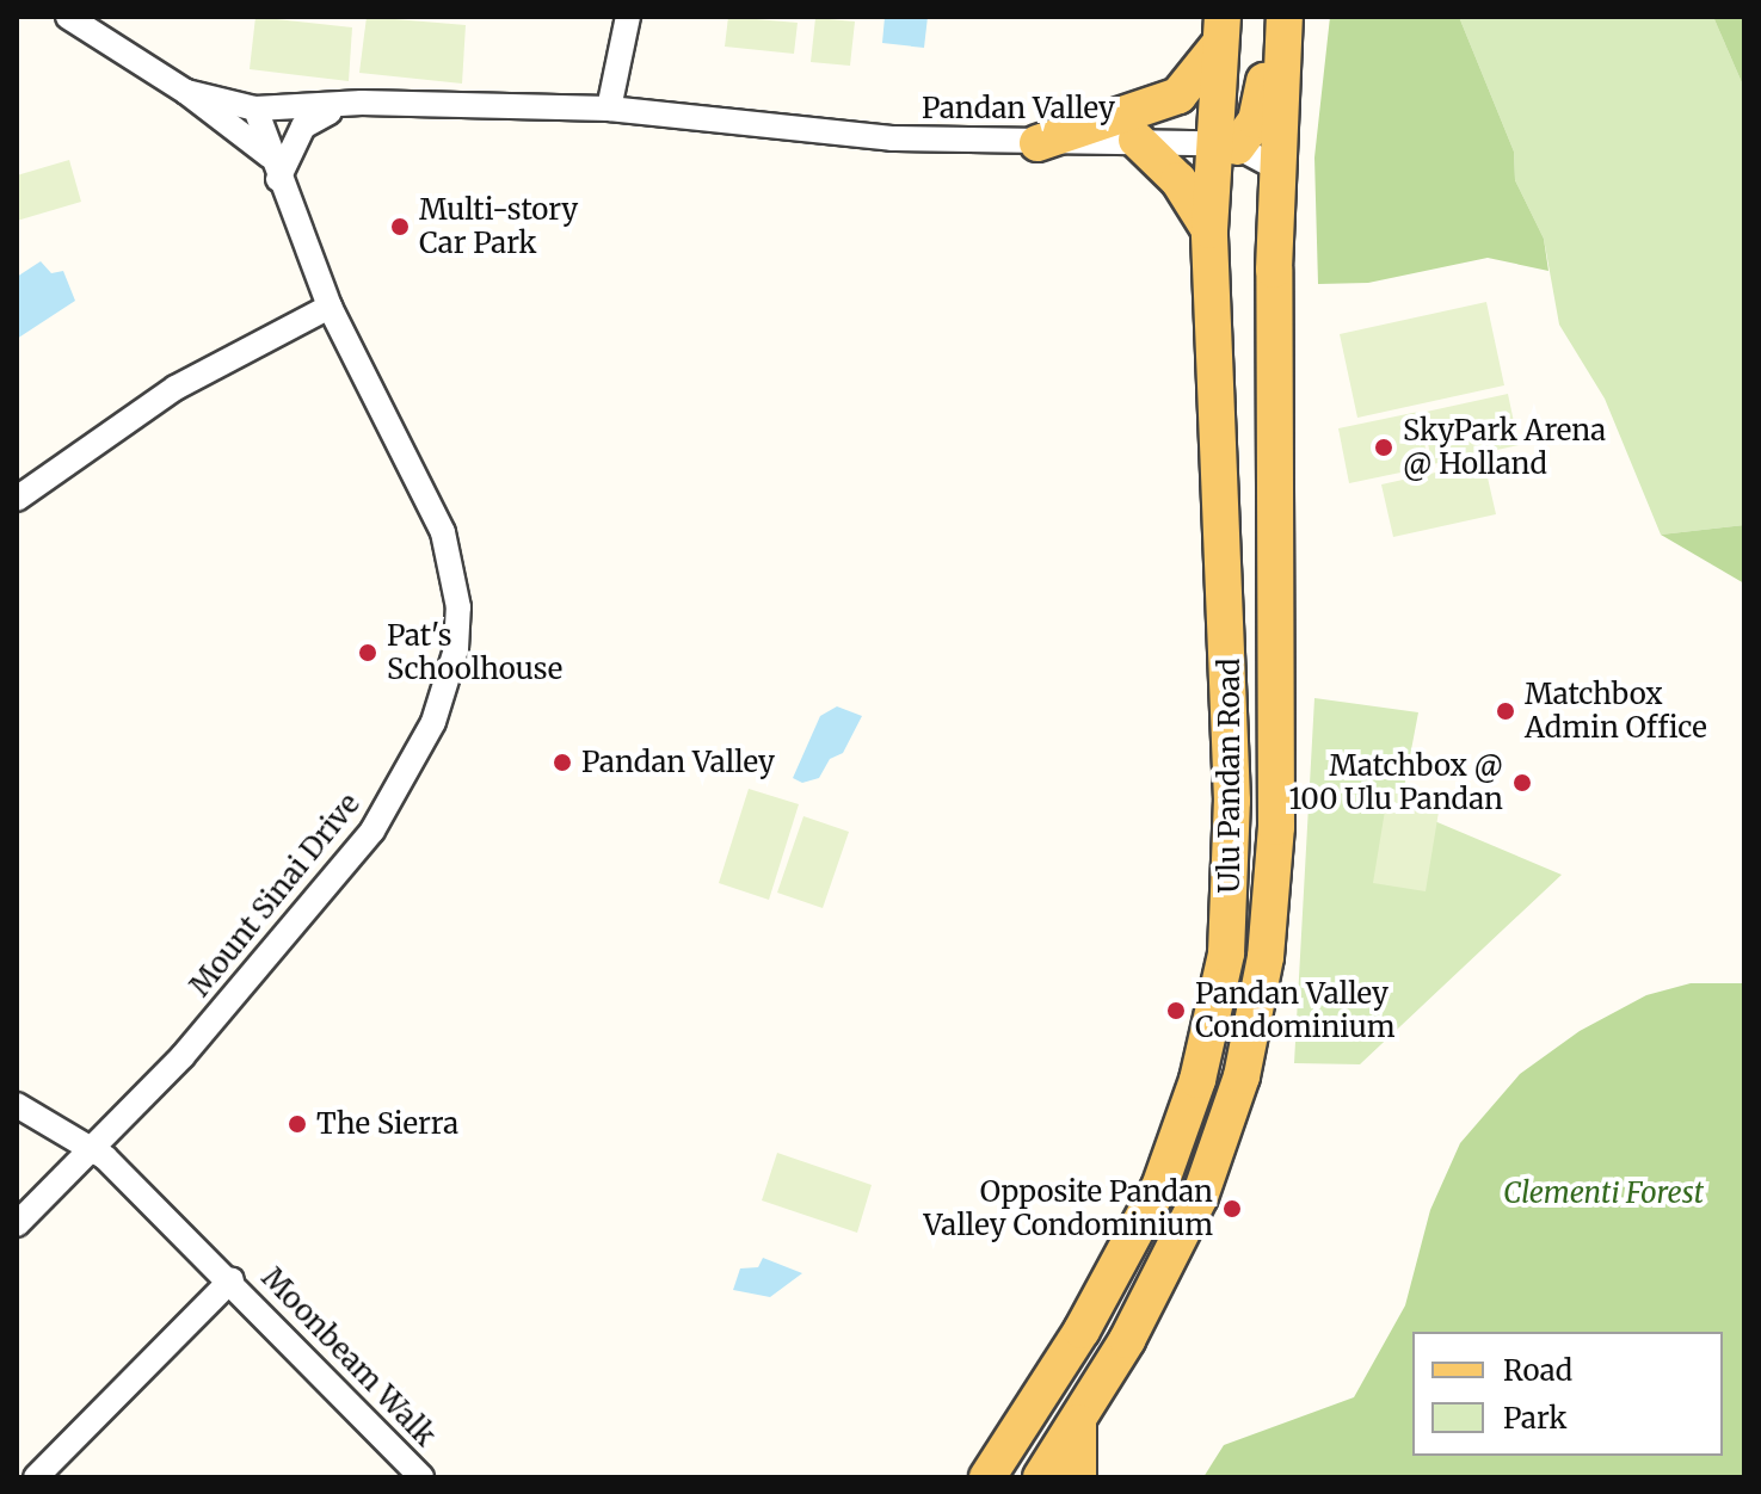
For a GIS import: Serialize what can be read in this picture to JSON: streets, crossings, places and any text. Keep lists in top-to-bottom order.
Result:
{
  "streets": {
    "main road": ["Ulu Pandan Road"],
    "street": ["Pandan Valley", "Mount Sinai Drive", "Moonbeam Walk"]
  },
  "crossings": [
    ["Pandan Valley", "Ulu Pandan Road"],
    ["Pandan Valley", "Mount Sinai Drive"],
    ["Mount Sinai Drive", "Moonbeam Walk"]
  ],
  "parks": ["Clementi Forest"],
  "places": [
    "Multi-story Car Park",
    "SkyPark Arena @ Holland",
    "Pat's Schoolhouse",
    "Matchbox Admin Office",
    "Pandan Valley",
    "Matchbox @ 100 Ulu Pandan",
    "Pandan Valley Condominium",
    "The Sierra",
    "Opposite Pandan Valley Condominium"
  ],
  "legend": ["Road", "Park"]
}
